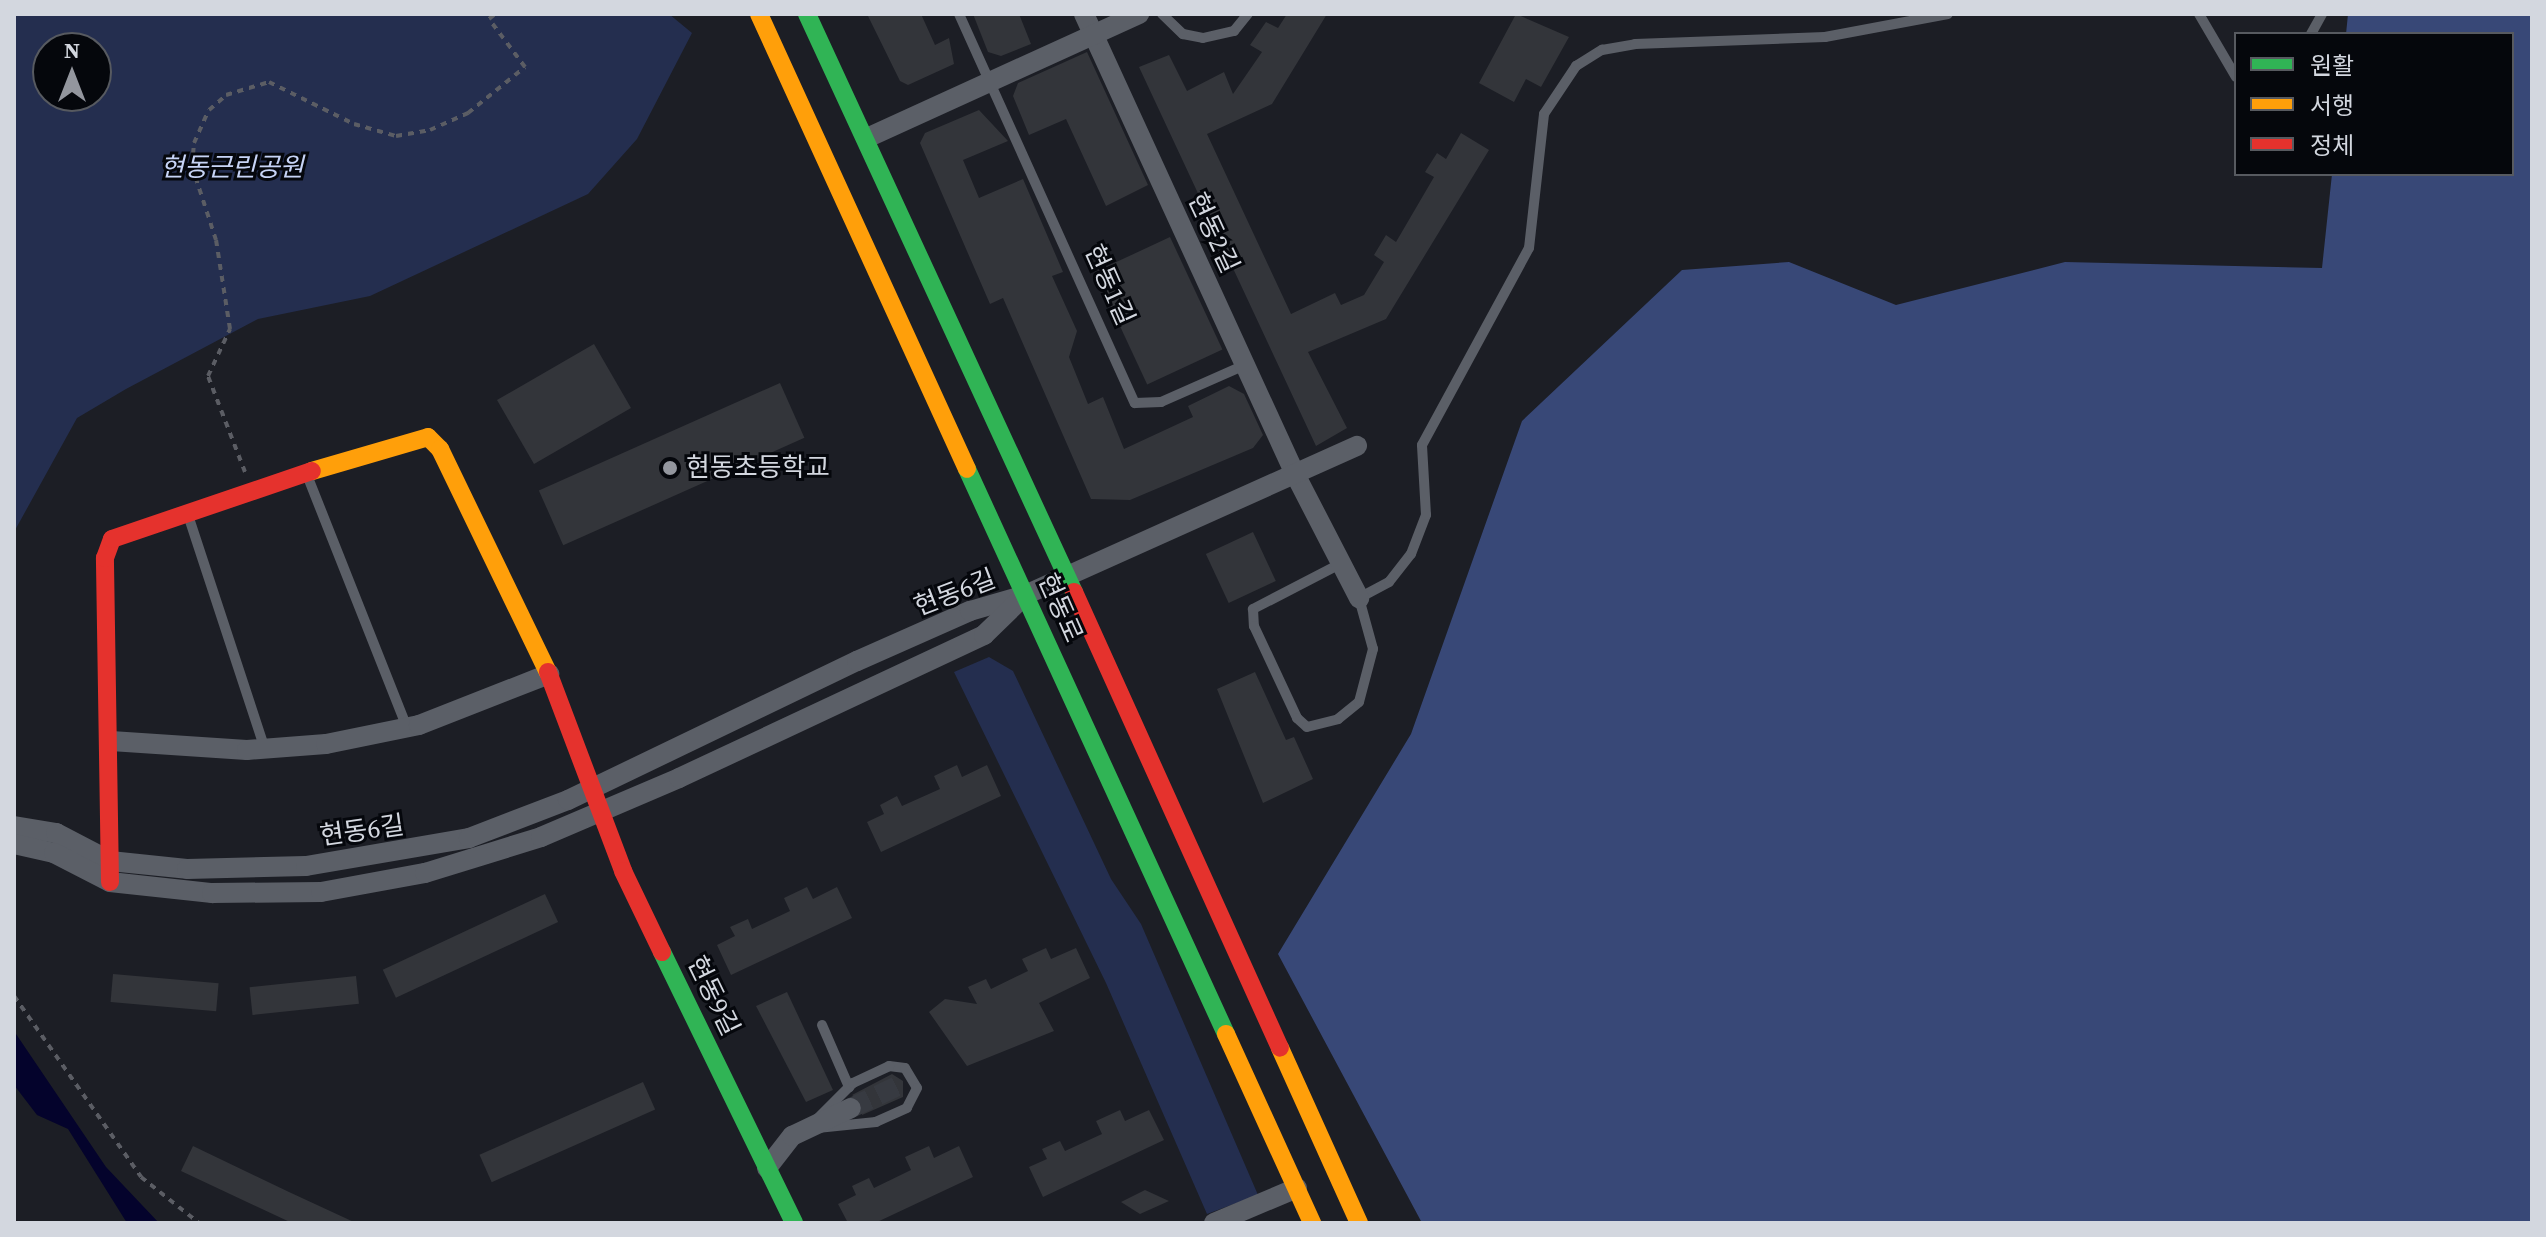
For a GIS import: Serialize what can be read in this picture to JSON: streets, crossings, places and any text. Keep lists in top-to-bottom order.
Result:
{
  "streets": {
    "main road": ["현동로", "현동9길"],
    "street": ["현동2길", "현동6길"],
    "lane": ["현동1길"]
  },
  "crossings": [
    ["현동2길", "현동1길"],
    ["현동6길", "현동로"],
    ["현동6길", "현동9길"]
  ],
  "parks": ["현동근린공원"],
  "places": ["현동초등학교"],
  "legend": ["원활", "서행", "정체"],
  "north": "top"
}
